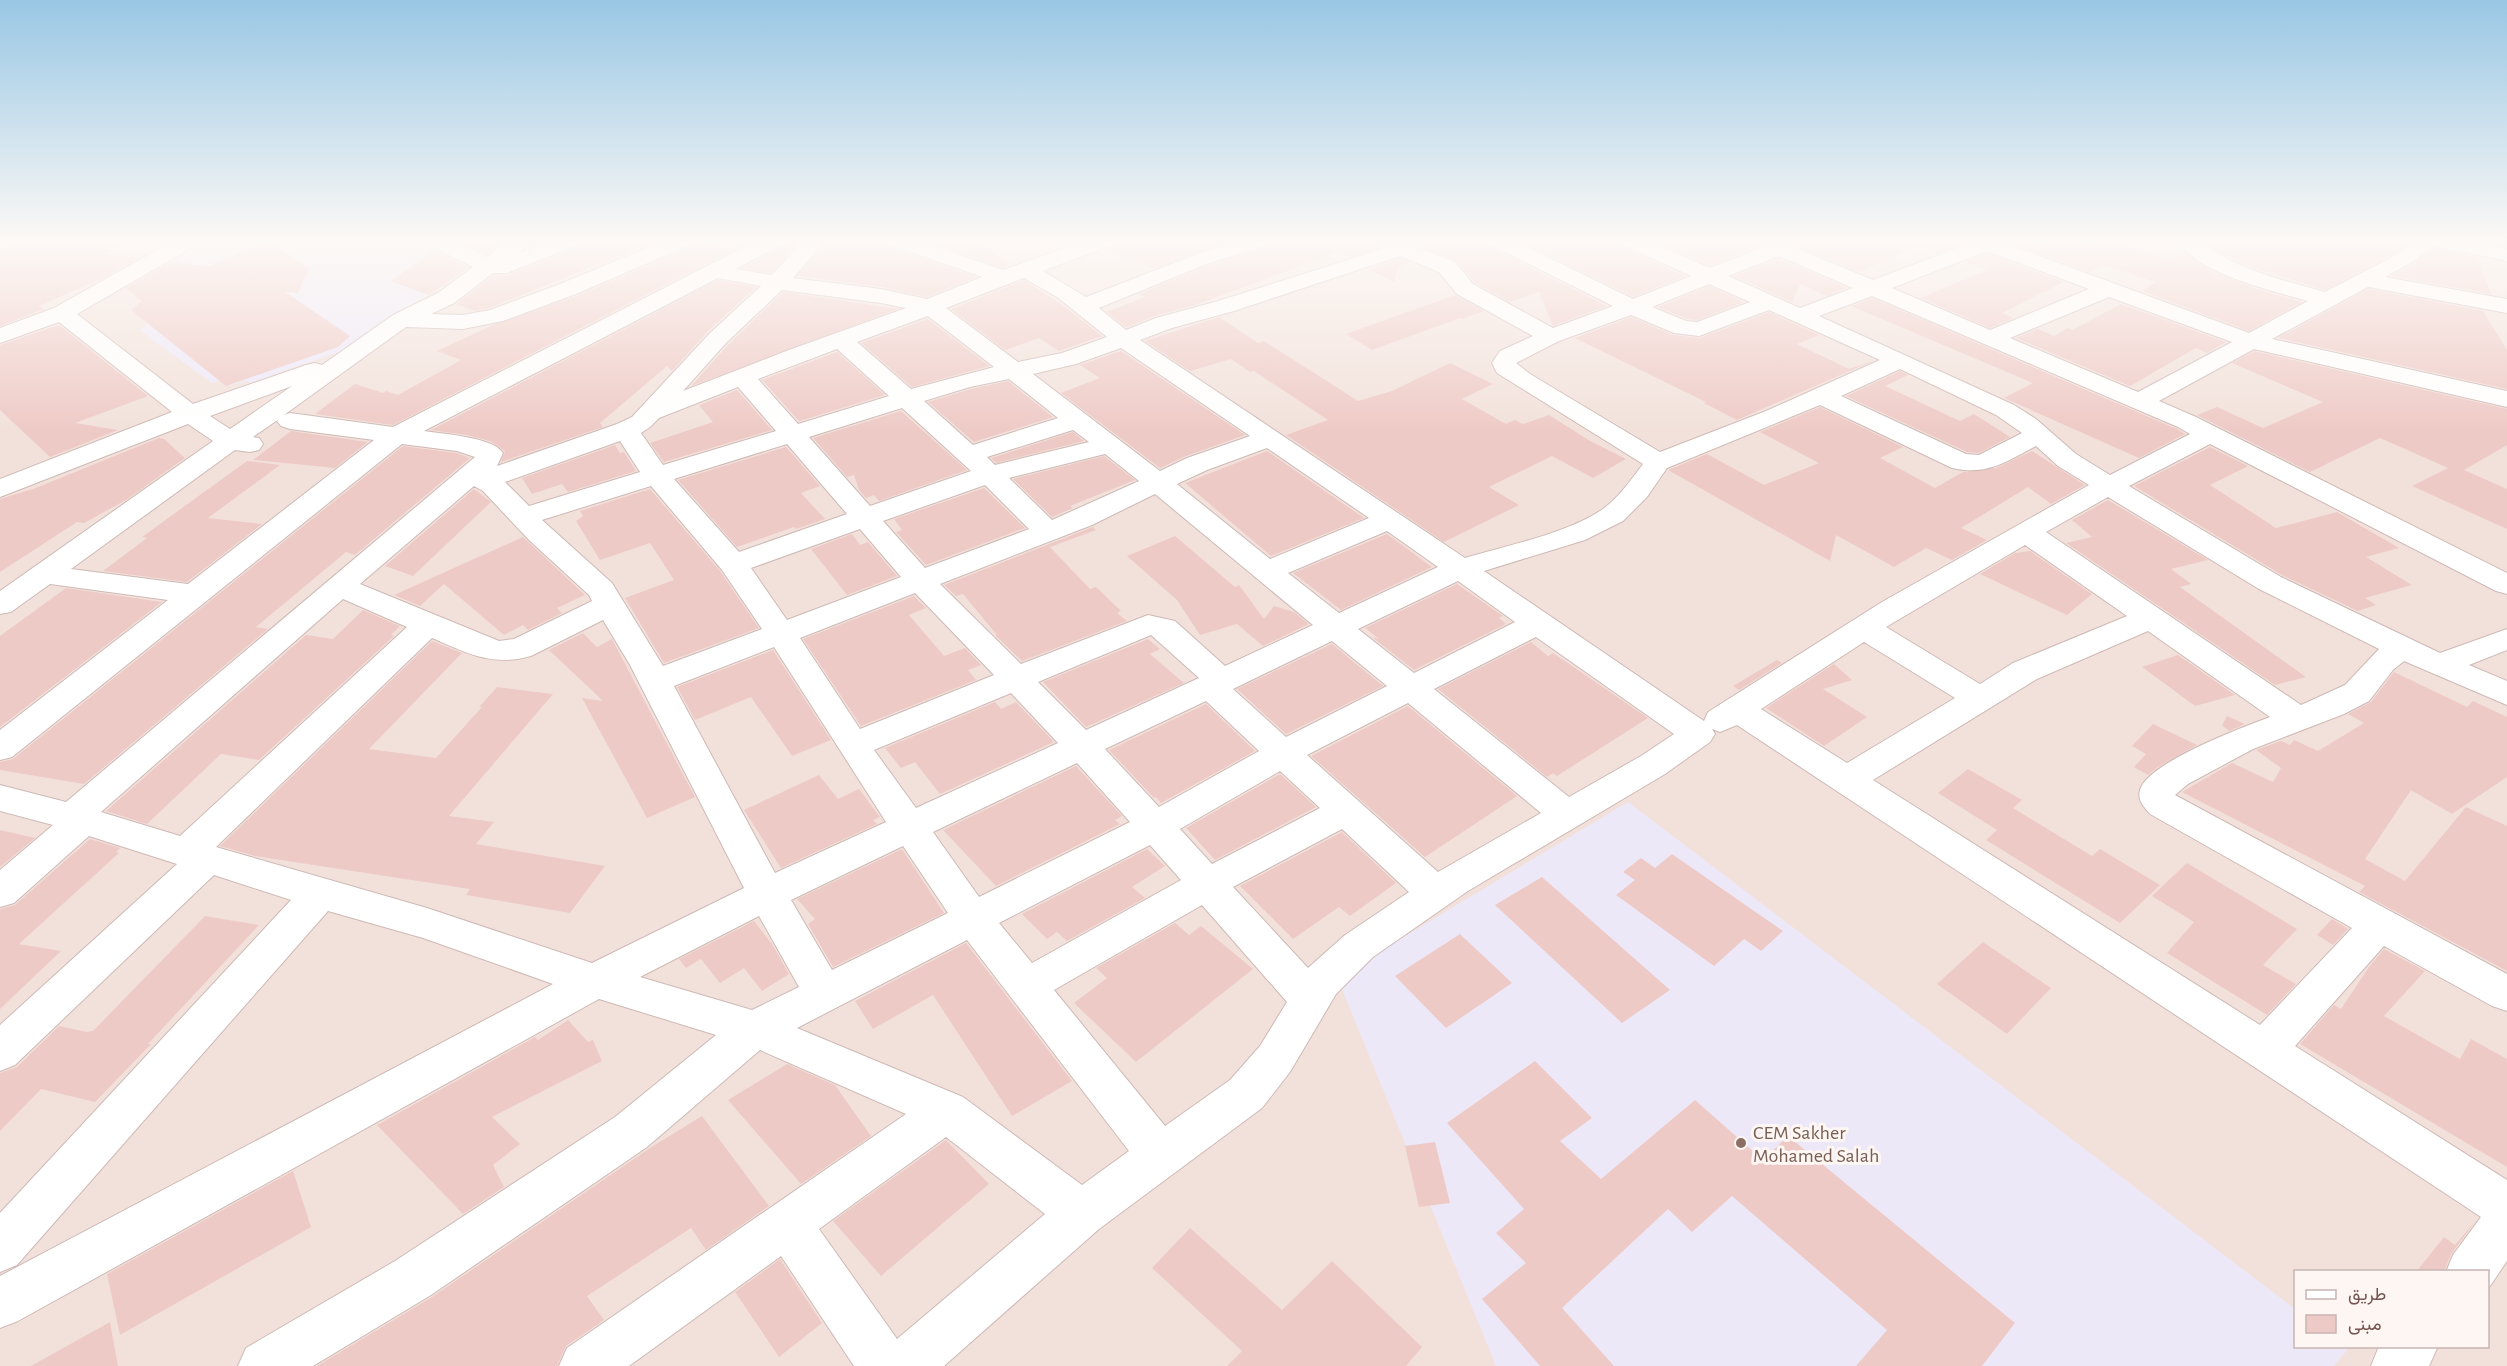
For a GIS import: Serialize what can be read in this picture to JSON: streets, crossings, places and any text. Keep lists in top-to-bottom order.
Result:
{
  "places": ["CEM Sakher Mohamed Salah"],
  "legend": ["طريق", "مبنى"]
}
